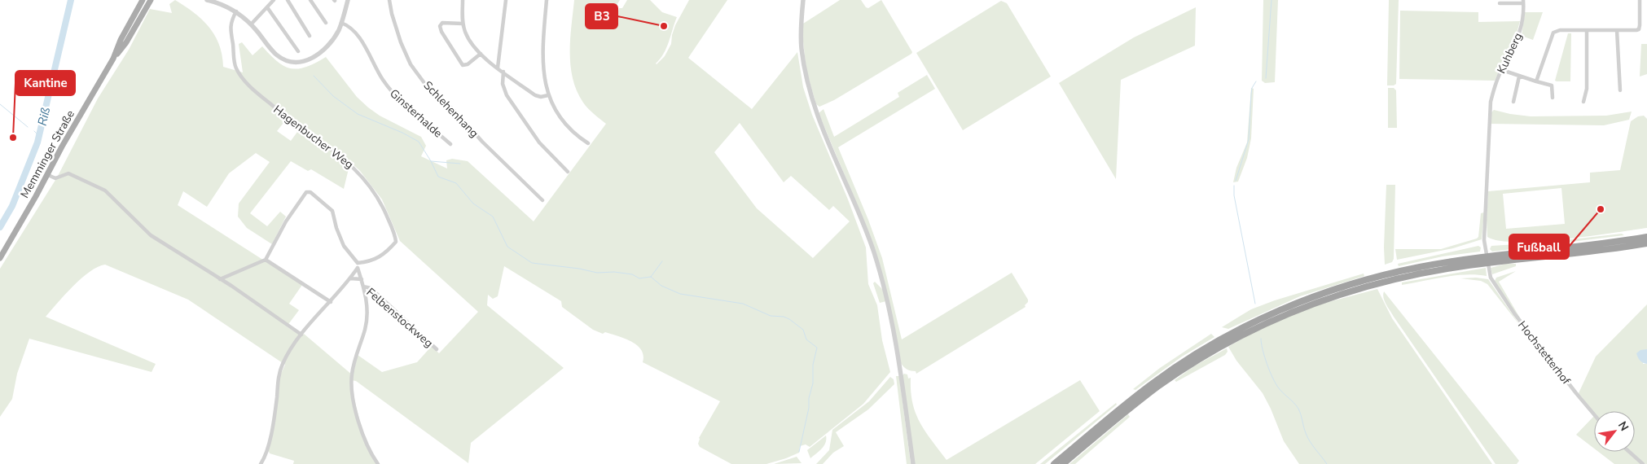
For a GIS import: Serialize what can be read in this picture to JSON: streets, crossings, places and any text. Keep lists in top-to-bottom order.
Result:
{
  "streets": {
    "main road": ["Memminger Straße"],
    "street": [
      "Kuhberg",
      "Schlehenhang",
      "Ginsterhalde",
      "Hagenbucher Weg",
      "Felbenstockweg",
      "Hochstetterhof"
    ]
  },
  "crossings": [
    ["Kuhberg", "Hochstetterhof"]
  ],
  "water": ["Riß"],
  "places": ["B3", "Kantine", "Fußball"],
  "north": "top right"
}
